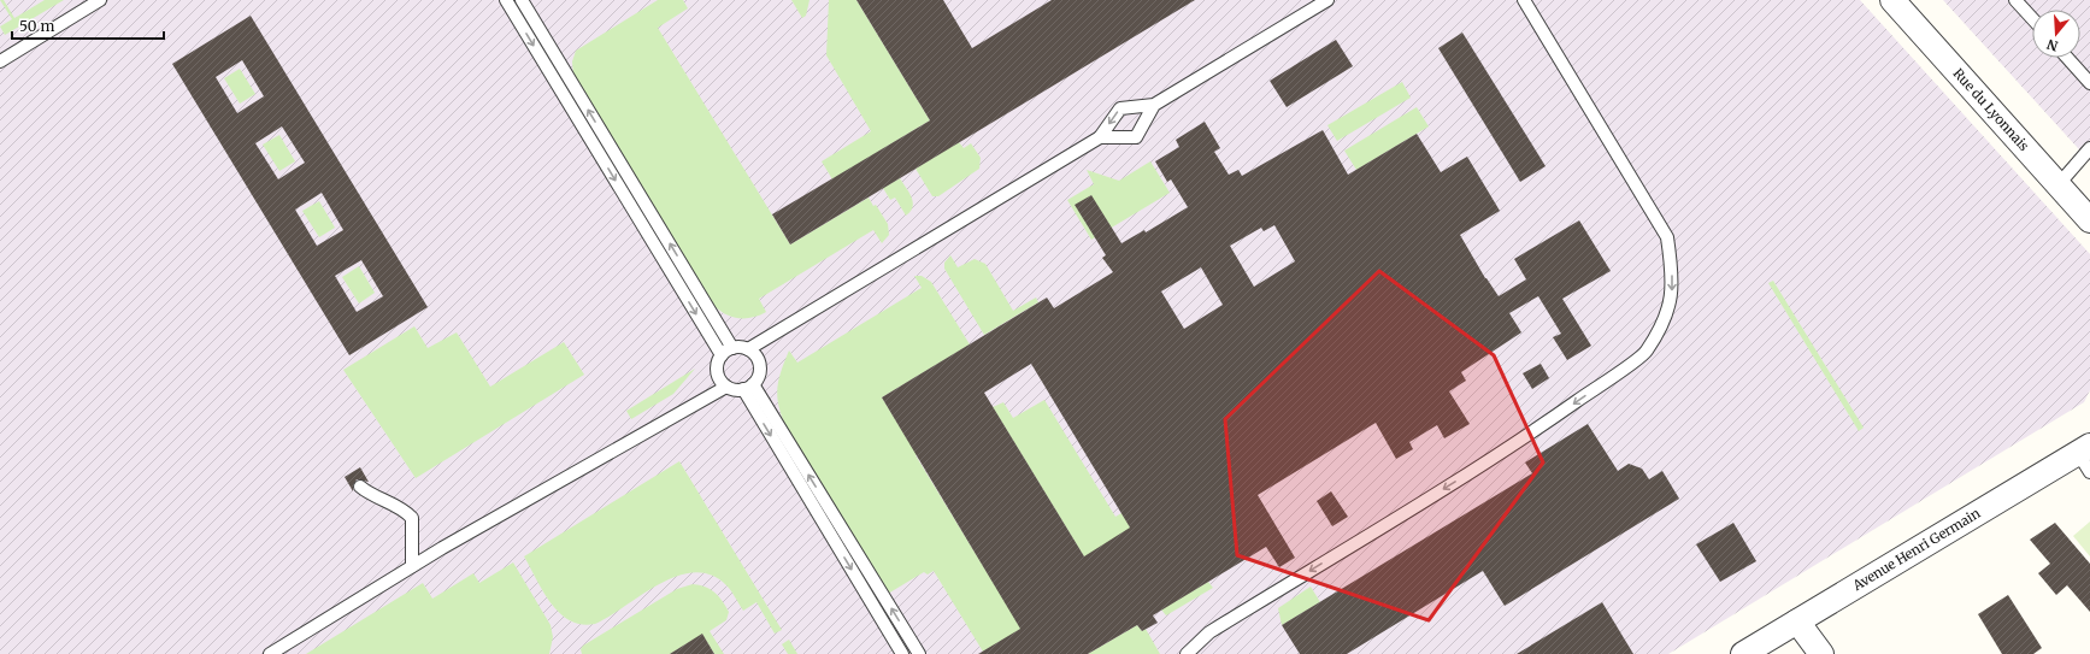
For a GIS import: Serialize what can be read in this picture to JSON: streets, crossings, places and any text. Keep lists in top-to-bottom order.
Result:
{
  "streets": {
    "street": ["Rue du Lyonnais", "Avenue Henri Germain"]
  },
  "scale_bar": "50 m",
  "north": "bottom"
}
